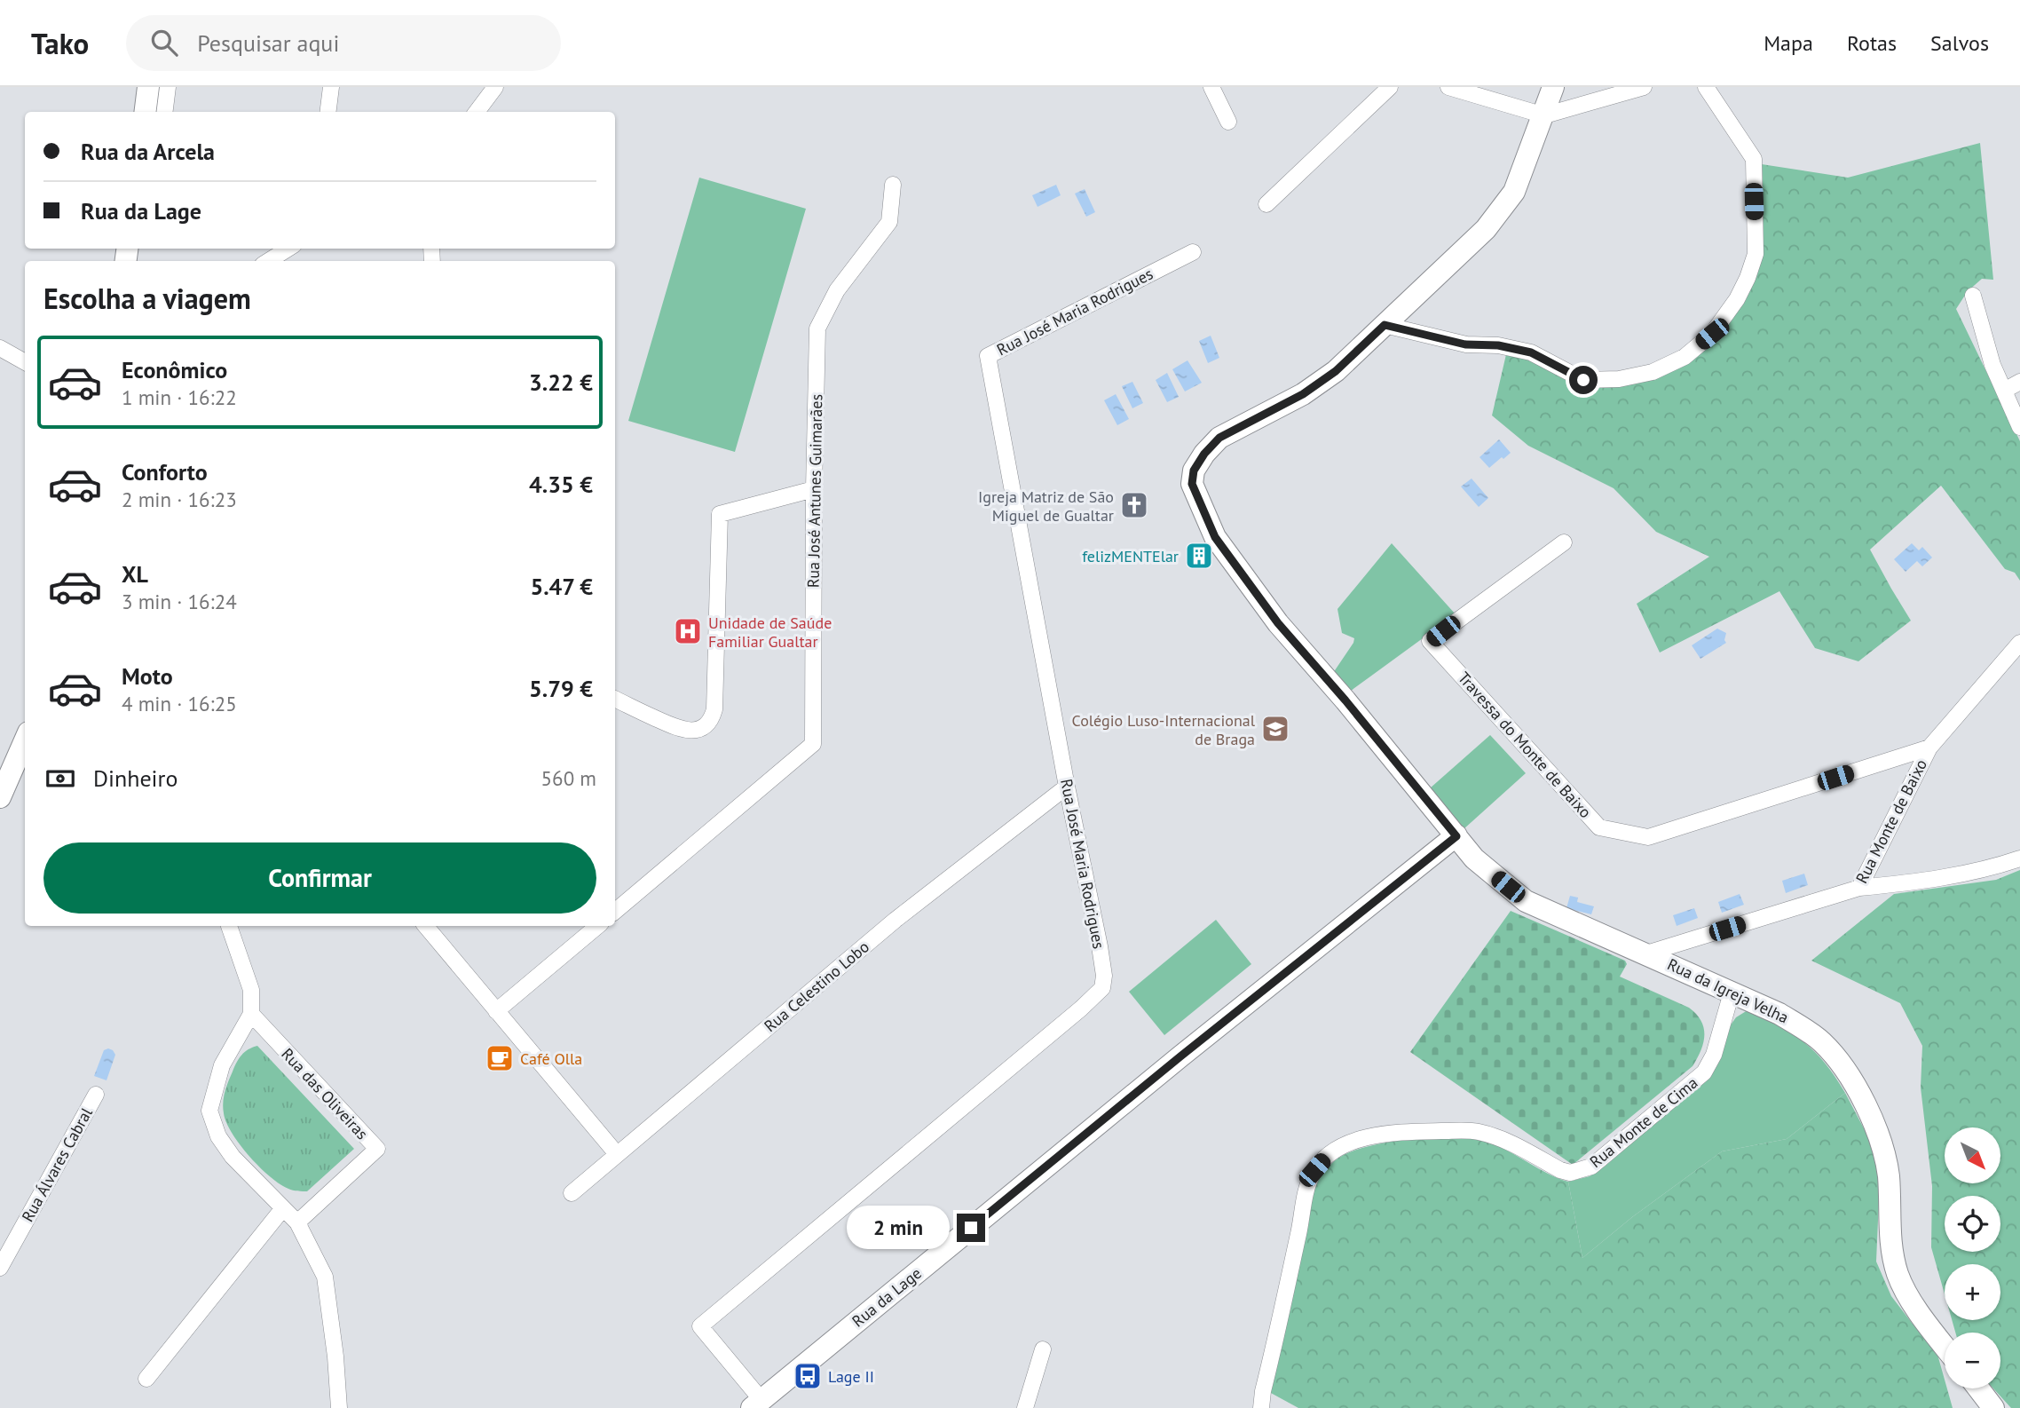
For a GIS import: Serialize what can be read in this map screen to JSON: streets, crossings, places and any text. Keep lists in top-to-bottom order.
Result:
{
  "streets": {
    "street": [
      "Rua José Maria Rodrigues",
      "Rua José Antunes Guimarães",
      "Travessa do Monte de Baixo",
      "Rua Monte de Baixo",
      "Rua Celestino Lobo",
      "Rua da Igreja Velha",
      "Rua das Oliveiras",
      "Rua Monte de Cima",
      "Rua Álvares Cabral",
      "Rua da Lage"
    ]
  },
  "crossings": [
    ["Rua José Maria Rodrigues", "Rua Celestino Lobo"],
    ["Rua José Maria Rodrigues", "Rua da Lage"],
    ["Travessa do Monte de Baixo", "Rua Monte de Baixo"],
    ["Rua Monte de Baixo", "Rua da Igreja Velha"],
    ["Rua da Igreja Velha", "Rua Monte de Cima"],
    ["Rua da Igreja Velha", "Rua da Lage"]
  ],
  "places": {
    "church": ["Igreja Matriz de São Miguel de Gualtar"],
    "building": ["felizMENTElar"],
    "hospital": ["Unidade de Saúde Familiar Gualtar"],
    "school or university": ["Colégio Luso-Internacional de Braga"],
    "cafe": ["Café Olla"],
    "bus stop": ["Lage II"]
  },
  "north": "bottom right",
  "page": {
    "header": "Tako",
    "search": "Pesquisar aqui",
    "nav": ["Mapa", "Rotas", "Salvos"],
    "banner": ["Rua da Arcela", "Rua da Lage"],
    "heading": "Escolha a viagem",
    "list": [
      {
        "name": "Econômico",
        "note": "1 min · 16:22",
        "value": "3.22 €"
      },
      {
        "name": "Conforto",
        "note": "2 min · 16:23",
        "value": "4.35 €"
      },
      {
        "name": "XL",
        "note": "3 min · 16:24",
        "value": "5.47 €"
      },
      {
        "name": "Moto",
        "note": "4 min · 16:25",
        "value": "5.79 €"
      }
    ],
    "pay": ["Dinheiro", "560 m"],
    "buttons": "Confirmar",
    "map_buttons": ["+", "−"],
    "bubble": "2 min"
  }
}
